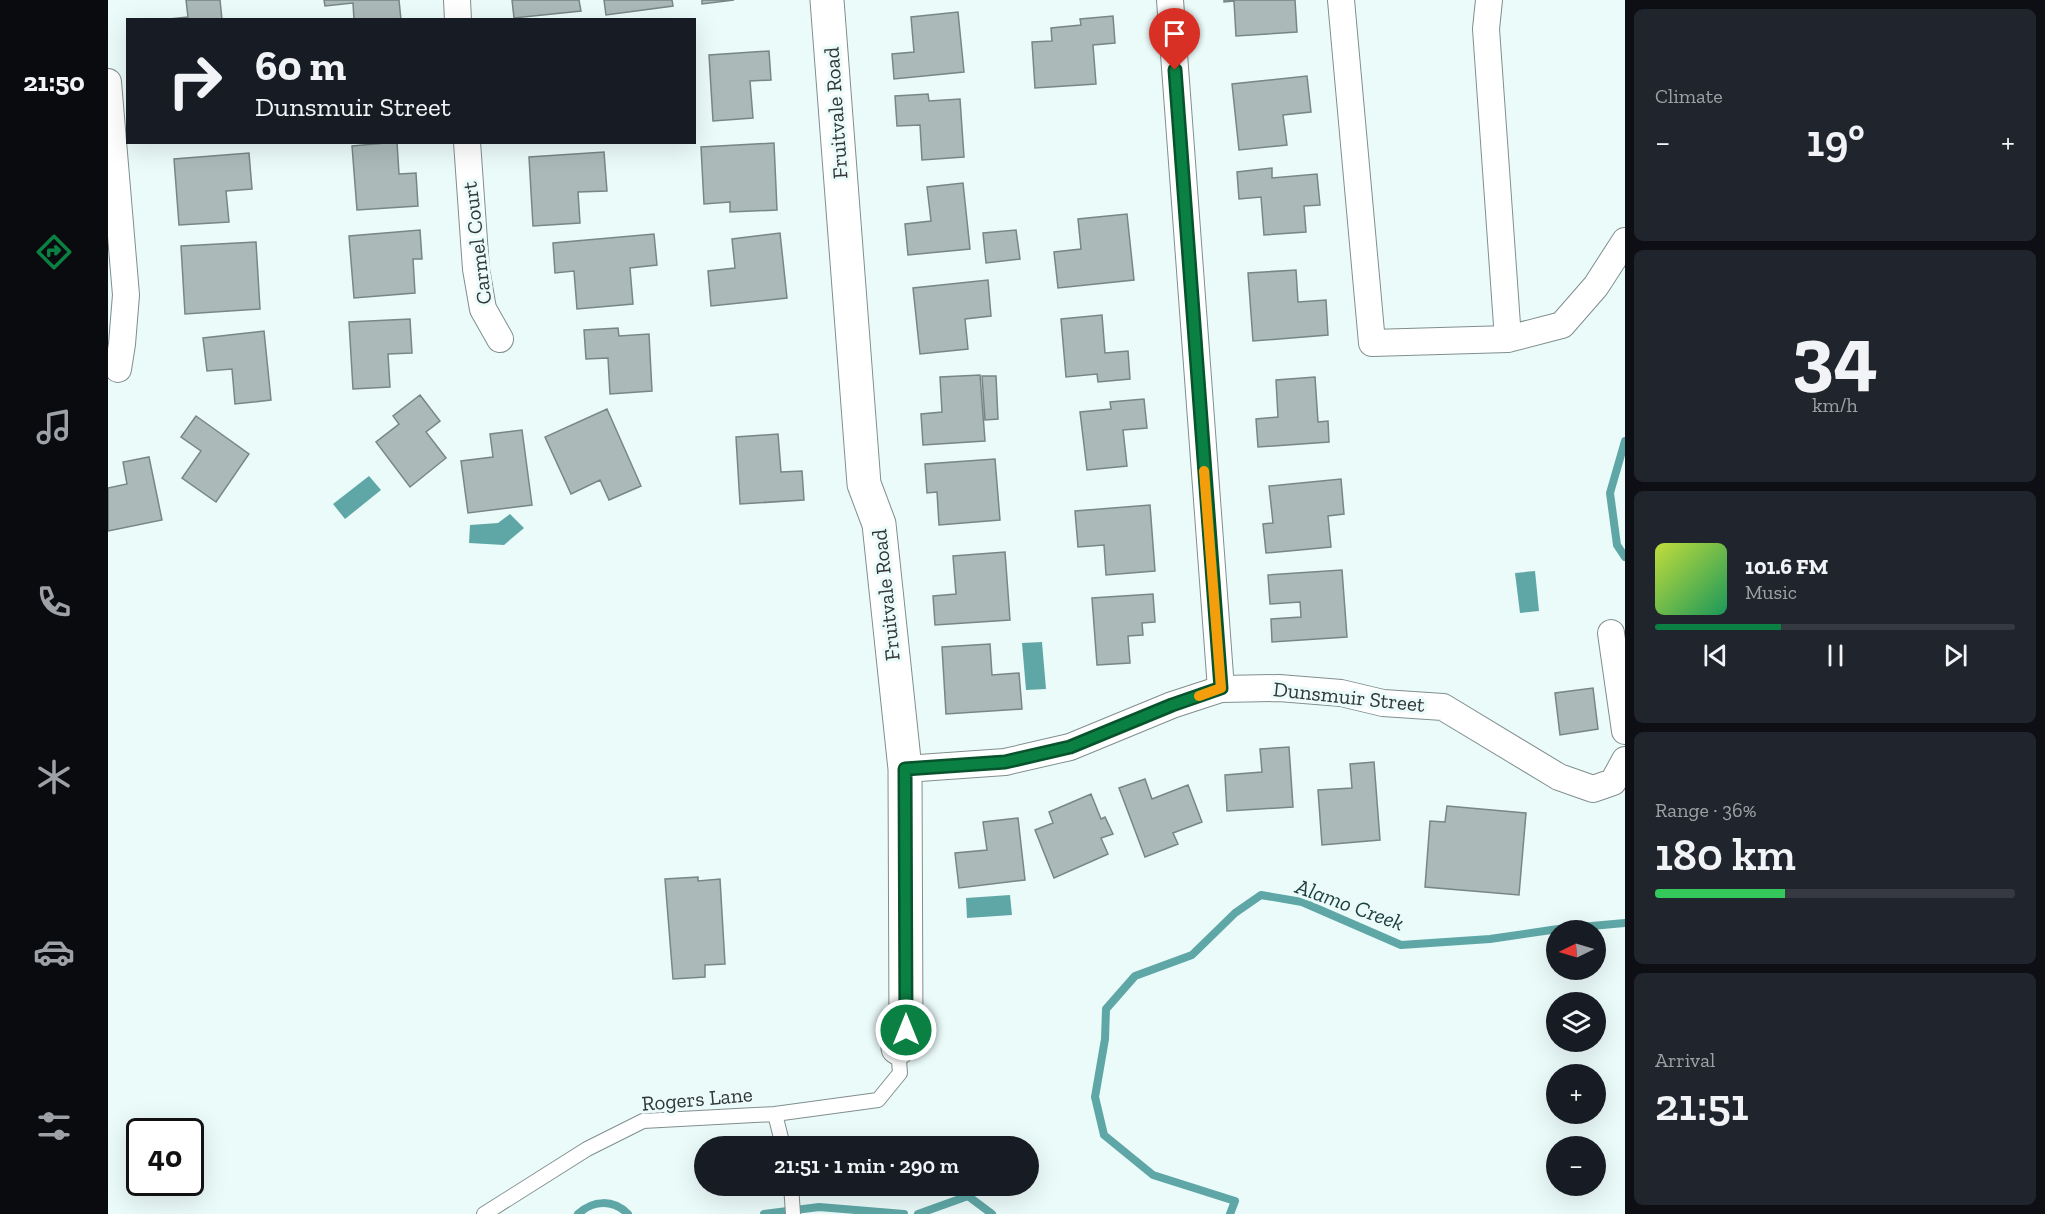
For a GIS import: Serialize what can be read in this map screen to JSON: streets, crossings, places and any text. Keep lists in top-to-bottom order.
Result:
{
  "streets": {
    "street": ["Fruitvale Road", "Carmel Court", "Dunsmuir Street"],
    "lane": ["Rogers Lane"]
  },
  "crossings": [
    ["Fruitvale Road", "Dunsmuir Street"],
    ["Fruitvale Road", "Rogers Lane"]
  ],
  "water": ["Alamo Creek"],
  "north": "left",
  "page": {
    "tabs": "21:50",
    "tile": [
      "Climate",
      ["34", "km/h"],
      ["Range · 36%", "180 km"],
      ["Arrival", "21:51"]
    ],
    "turn": ["60 m", "Dunsmuir Street"],
    "heat": ["−", "19°", "+"],
    "song": ["101.6 FM", "Music"],
    "map_buttons": ["+", "−"],
    "limit": "40",
    "trip": "21:51 · 1 min · 290 m"
  }
}
